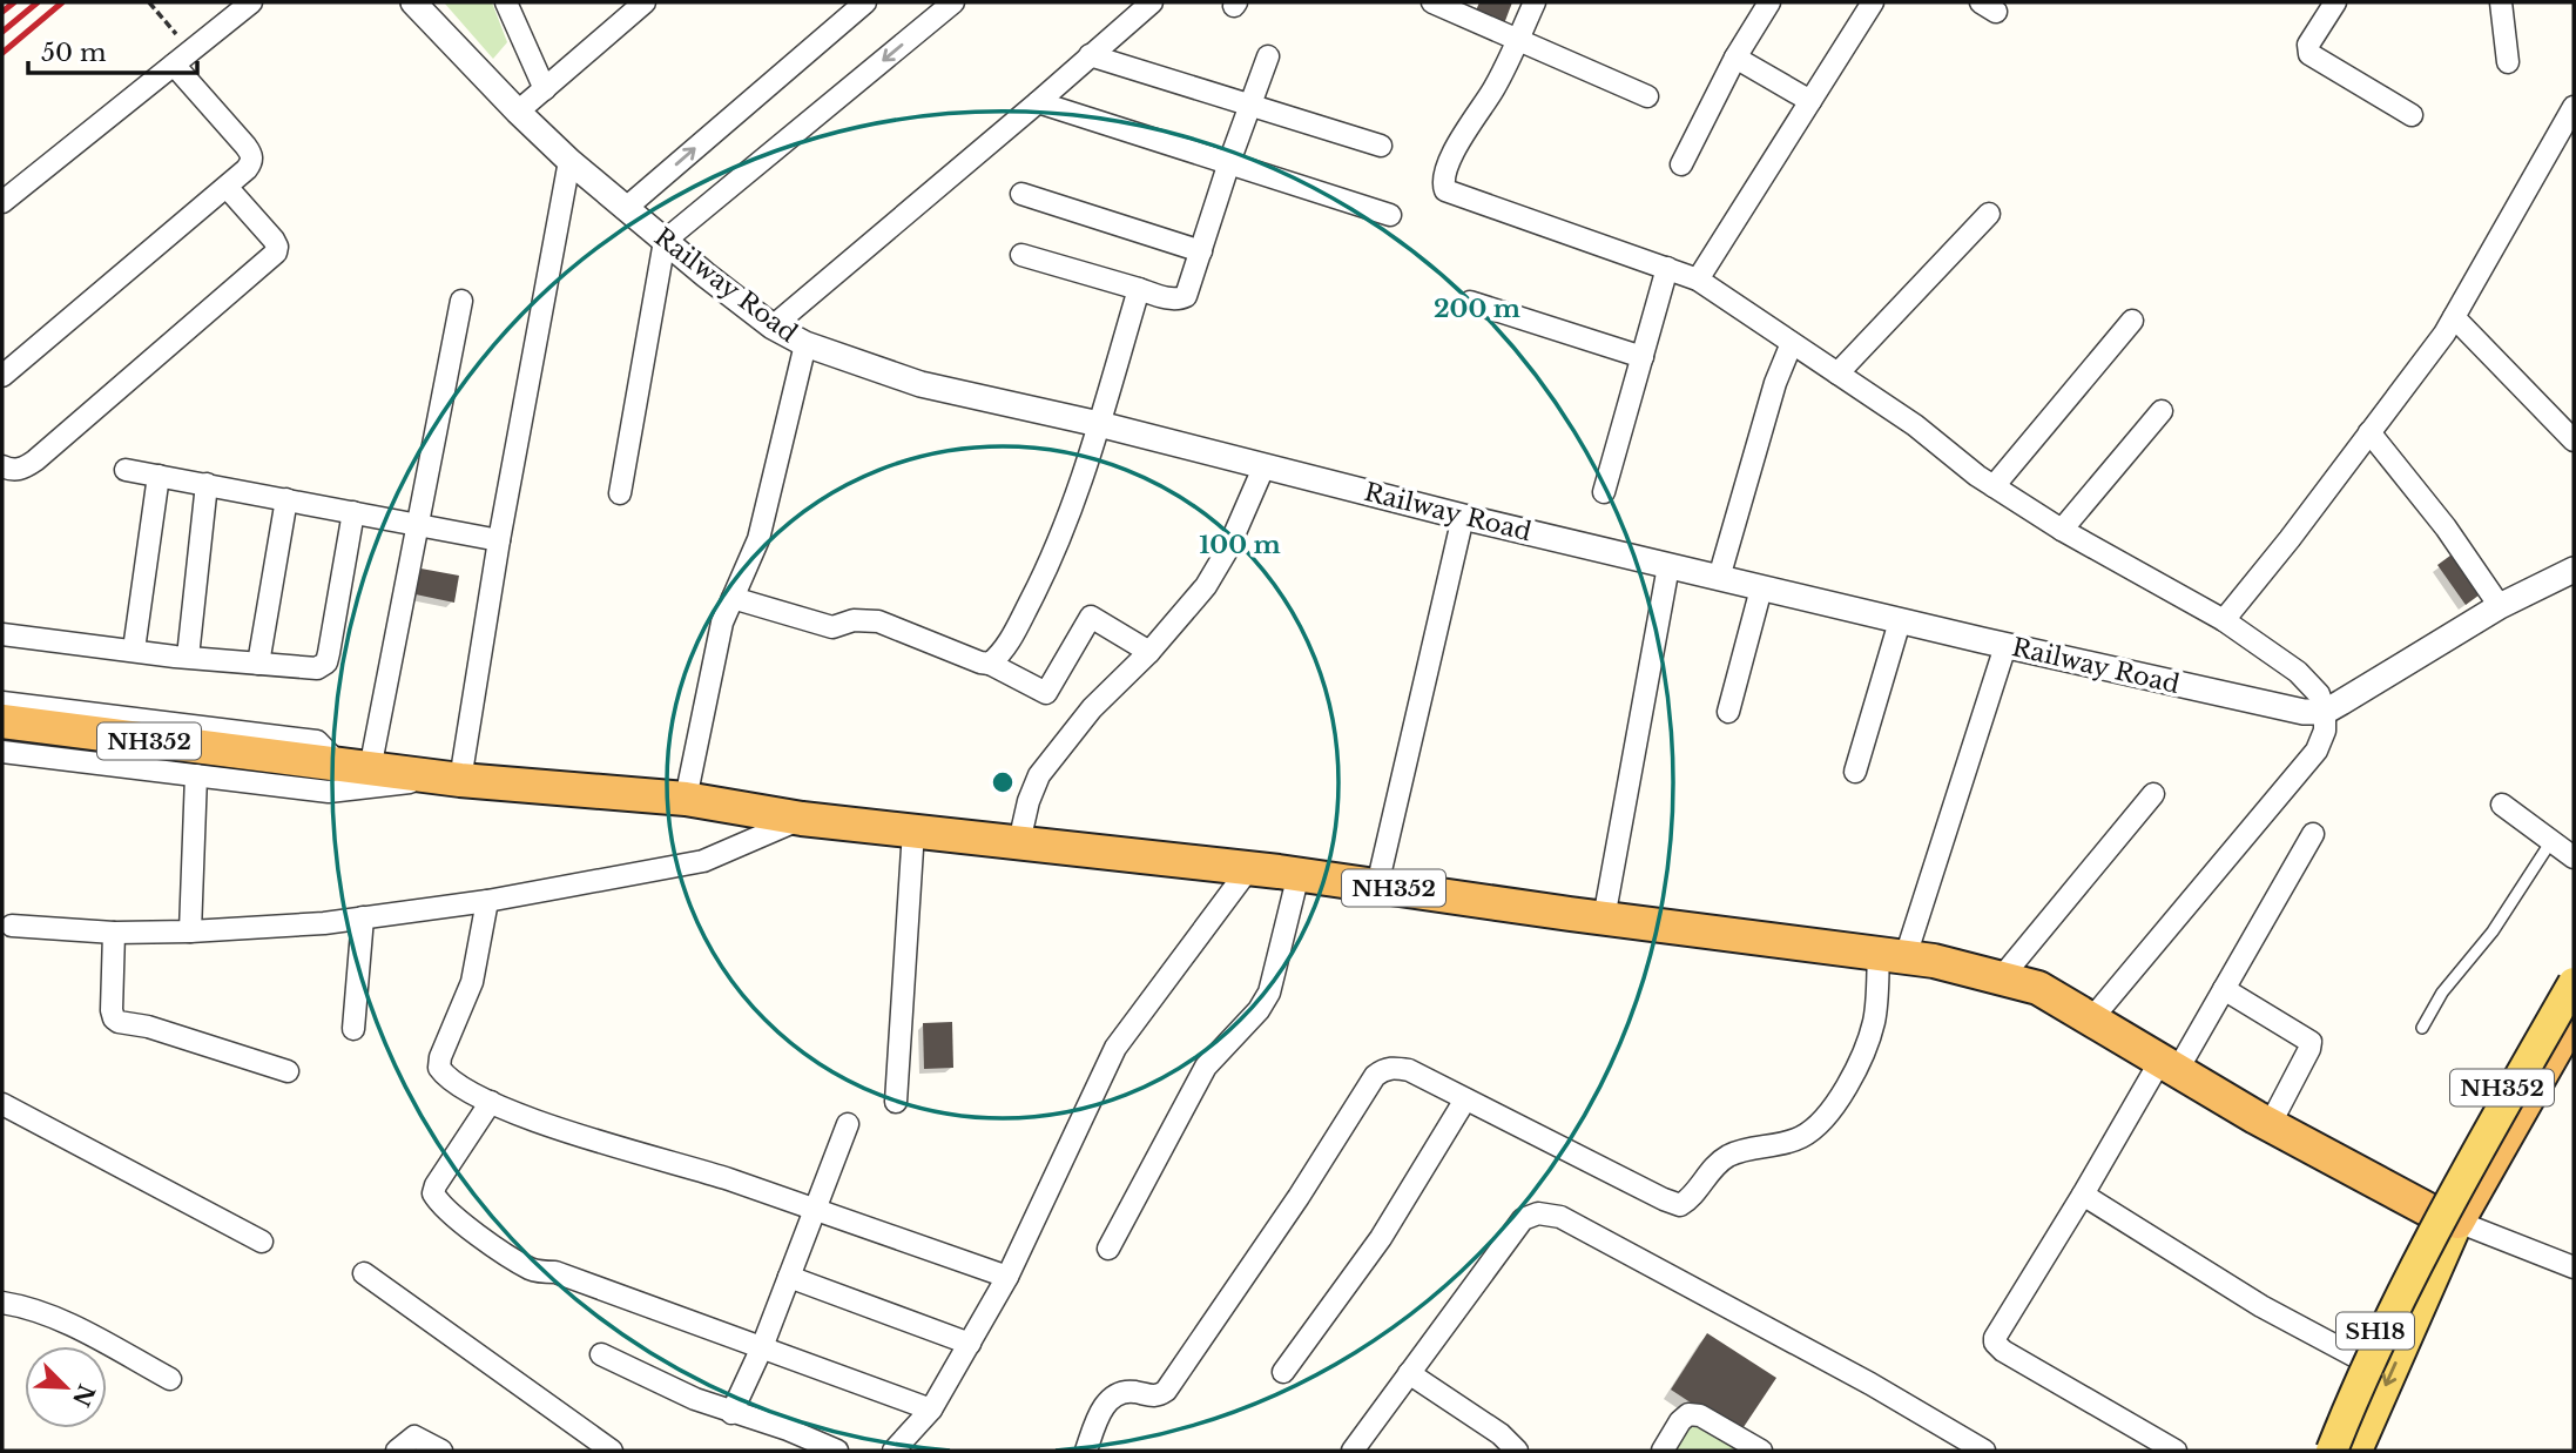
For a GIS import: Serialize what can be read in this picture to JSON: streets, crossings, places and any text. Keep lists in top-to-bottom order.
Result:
{
  "streets": {
    "highway": ["NH352"],
    "main road": ["SH18"],
    "street": ["Railway Road"]
  },
  "crossings": [
    ["NH352", "SH18"]
  ],
  "scale_bar": "50 m",
  "north": "bottom right",
  "rings": ["200 m", "100 m"]
}
